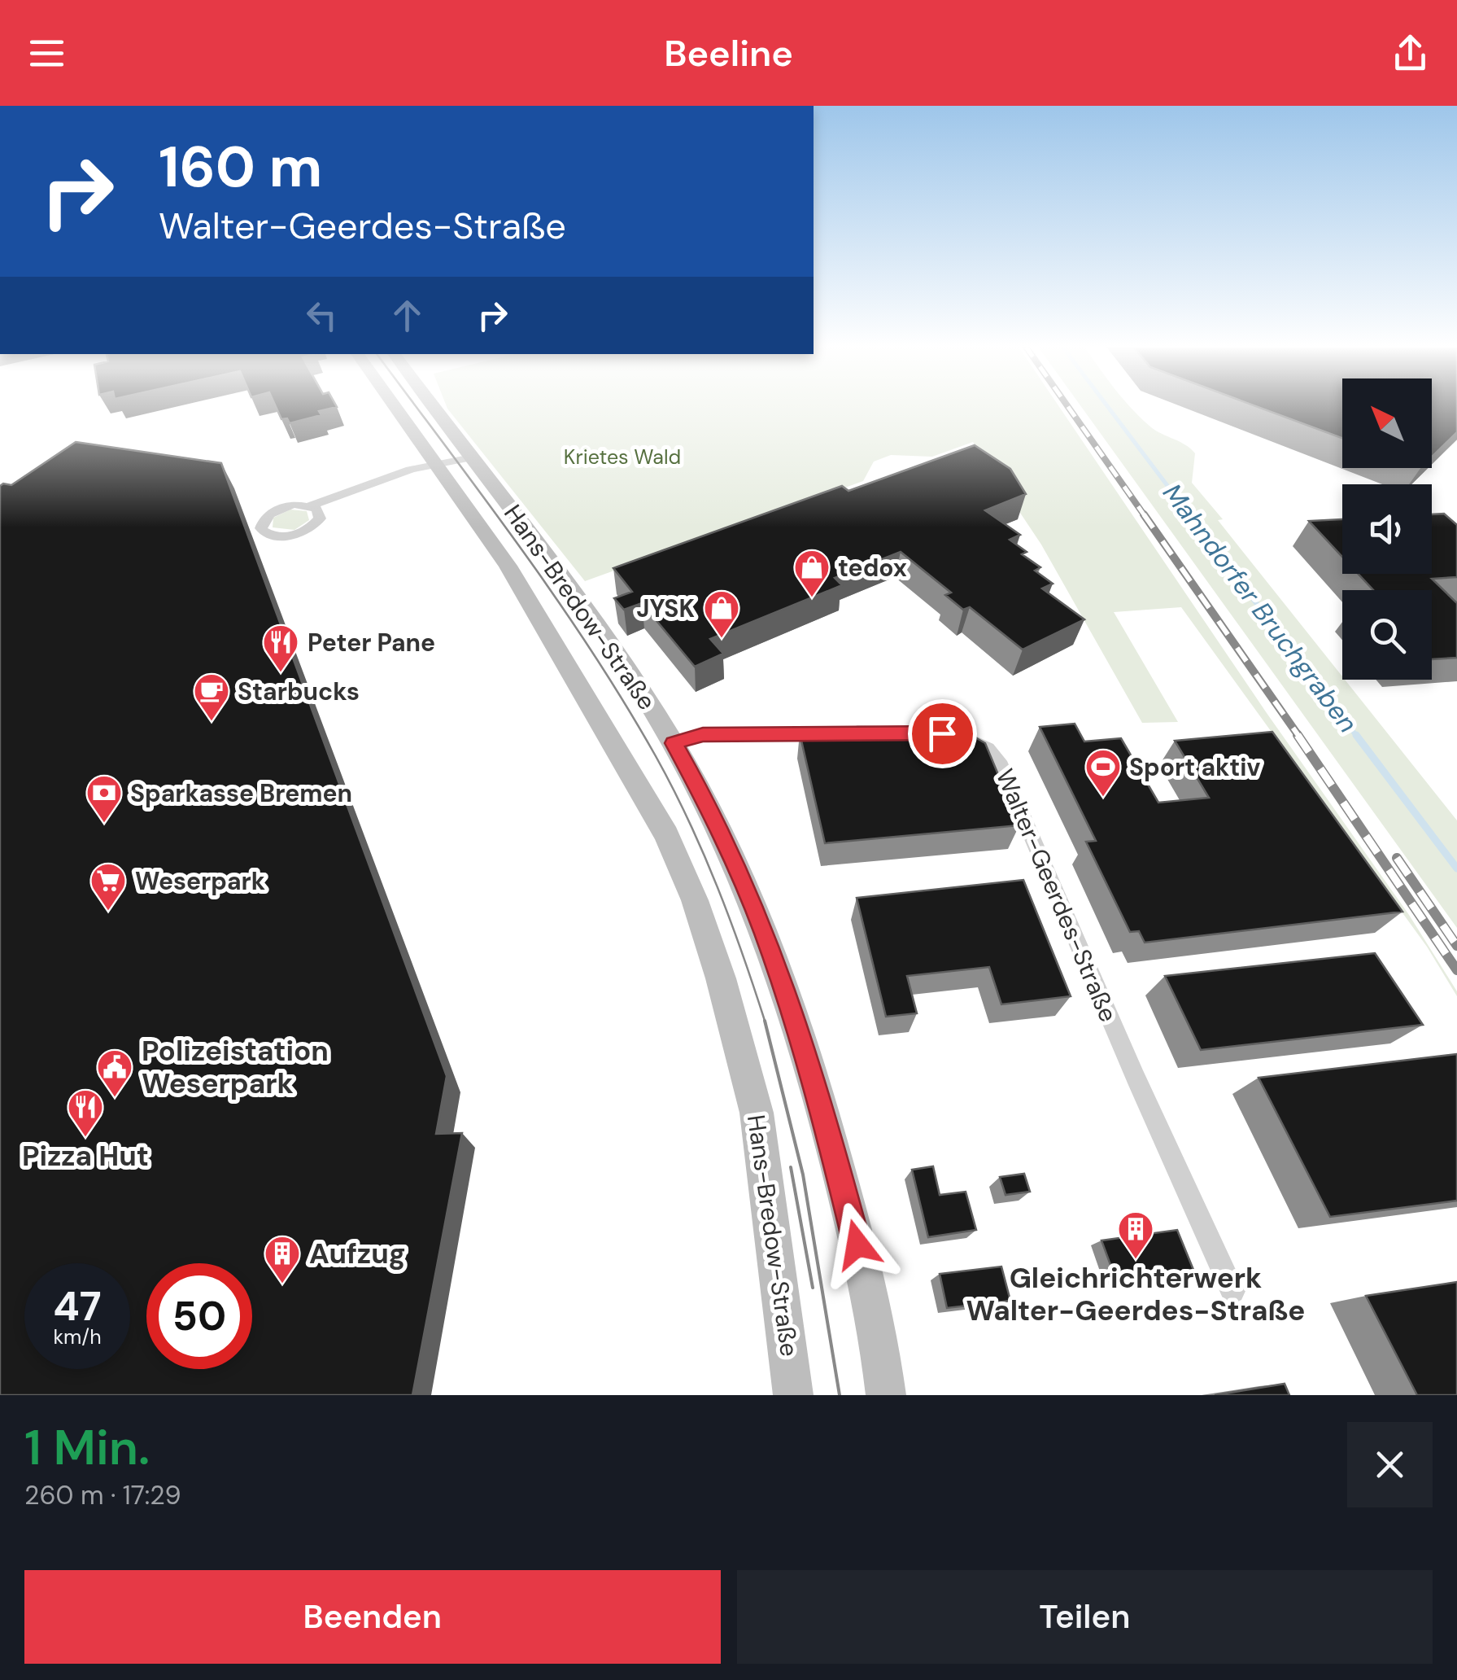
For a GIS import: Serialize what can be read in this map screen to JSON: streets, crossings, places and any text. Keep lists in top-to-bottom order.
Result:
{
  "streets": {
    "main road": ["Hans-Bredow-Straße"],
    "street": ["Walter-Geerdes-Straße"]
  },
  "water": ["Mahndorfer Bruchgraben"],
  "parks": ["Krietes Wald"],
  "places": {
    "shop": ["tedox", "JYSK"],
    "restaurant": ["Peter Pane", "Pizza Hut"],
    "cafe": ["Starbucks"],
    "sports": ["Sport aktiv"],
    "bank": ["Sparkasse Bremen"],
    "supermarket": ["Weserpark"],
    "public building": ["Polizeistation Weserpark"],
    "building": ["Gleichrichterwerk Walter-Geerdes-Straße", "Aufzug"]
  },
  "north": "top left",
  "page": {
    "header": "Beeline",
    "turn": ["160 m", "Walter-Geerdes-Straße"],
    "speed": "47 km/h",
    "limit": "50",
    "heading": ["1 Min.", "260 m · 17:29"],
    "buttons": ["Beenden", "Teilen"]
  }
}
